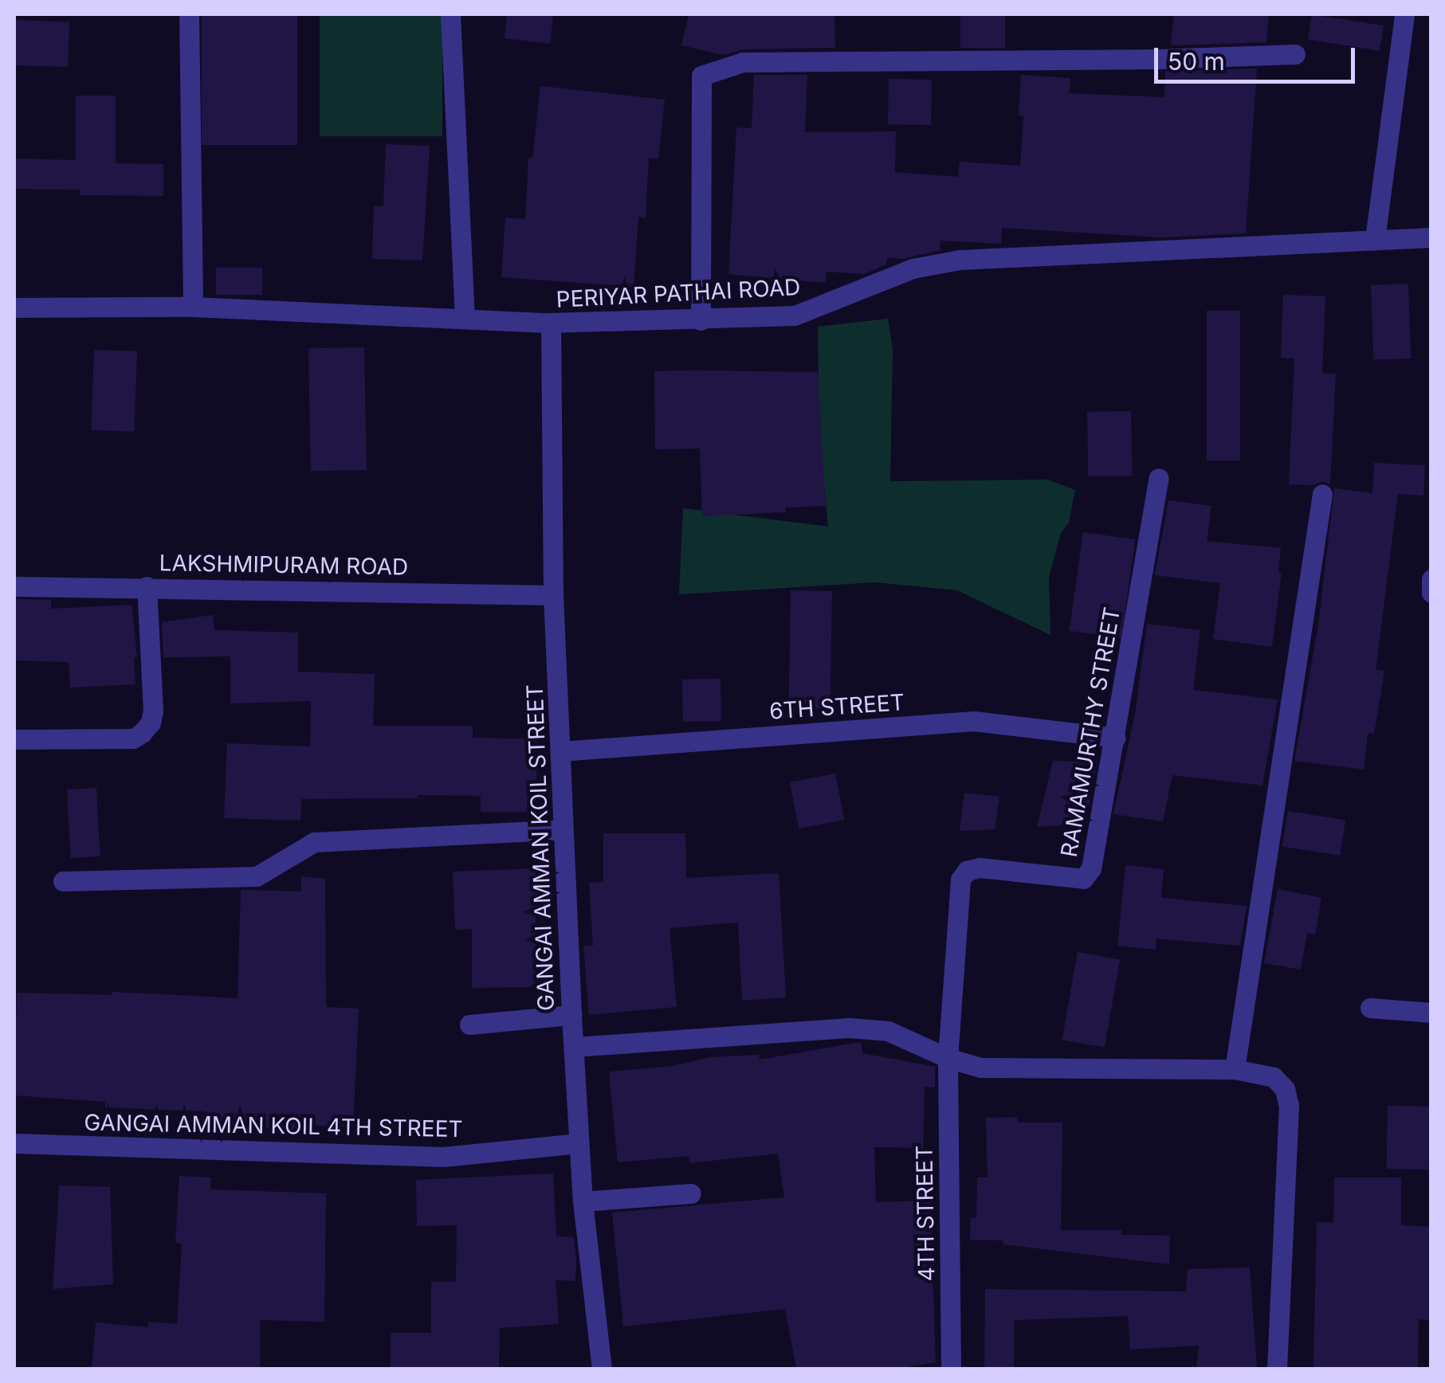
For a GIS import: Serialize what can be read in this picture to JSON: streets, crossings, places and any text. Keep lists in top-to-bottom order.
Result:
{
  "streets": {
    "street": [
      "PERIYAR PATHAI ROAD",
      "LAKSHMIPURAM ROAD",
      "6TH STREET",
      "RAMAMURTHY STREET",
      "GANGAI AMMAN KOIL STREET",
      "GANGAI AMMAN KOIL 4TH STREET",
      "4TH STREET"
    ]
  },
  "crossings": [
    ["PERIYAR PATHAI ROAD", "GANGAI AMMAN KOIL STREET"],
    ["LAKSHMIPURAM ROAD", "GANGAI AMMAN KOIL STREET"],
    ["6TH STREET", "RAMAMURTHY STREET"],
    ["6TH STREET", "GANGAI AMMAN KOIL STREET"],
    ["RAMAMURTHY STREET", "4TH STREET"],
    ["GANGAI AMMAN KOIL STREET", "GANGAI AMMAN KOIL 4TH STREET"]
  ],
  "scale_bar": "50 m"
}
